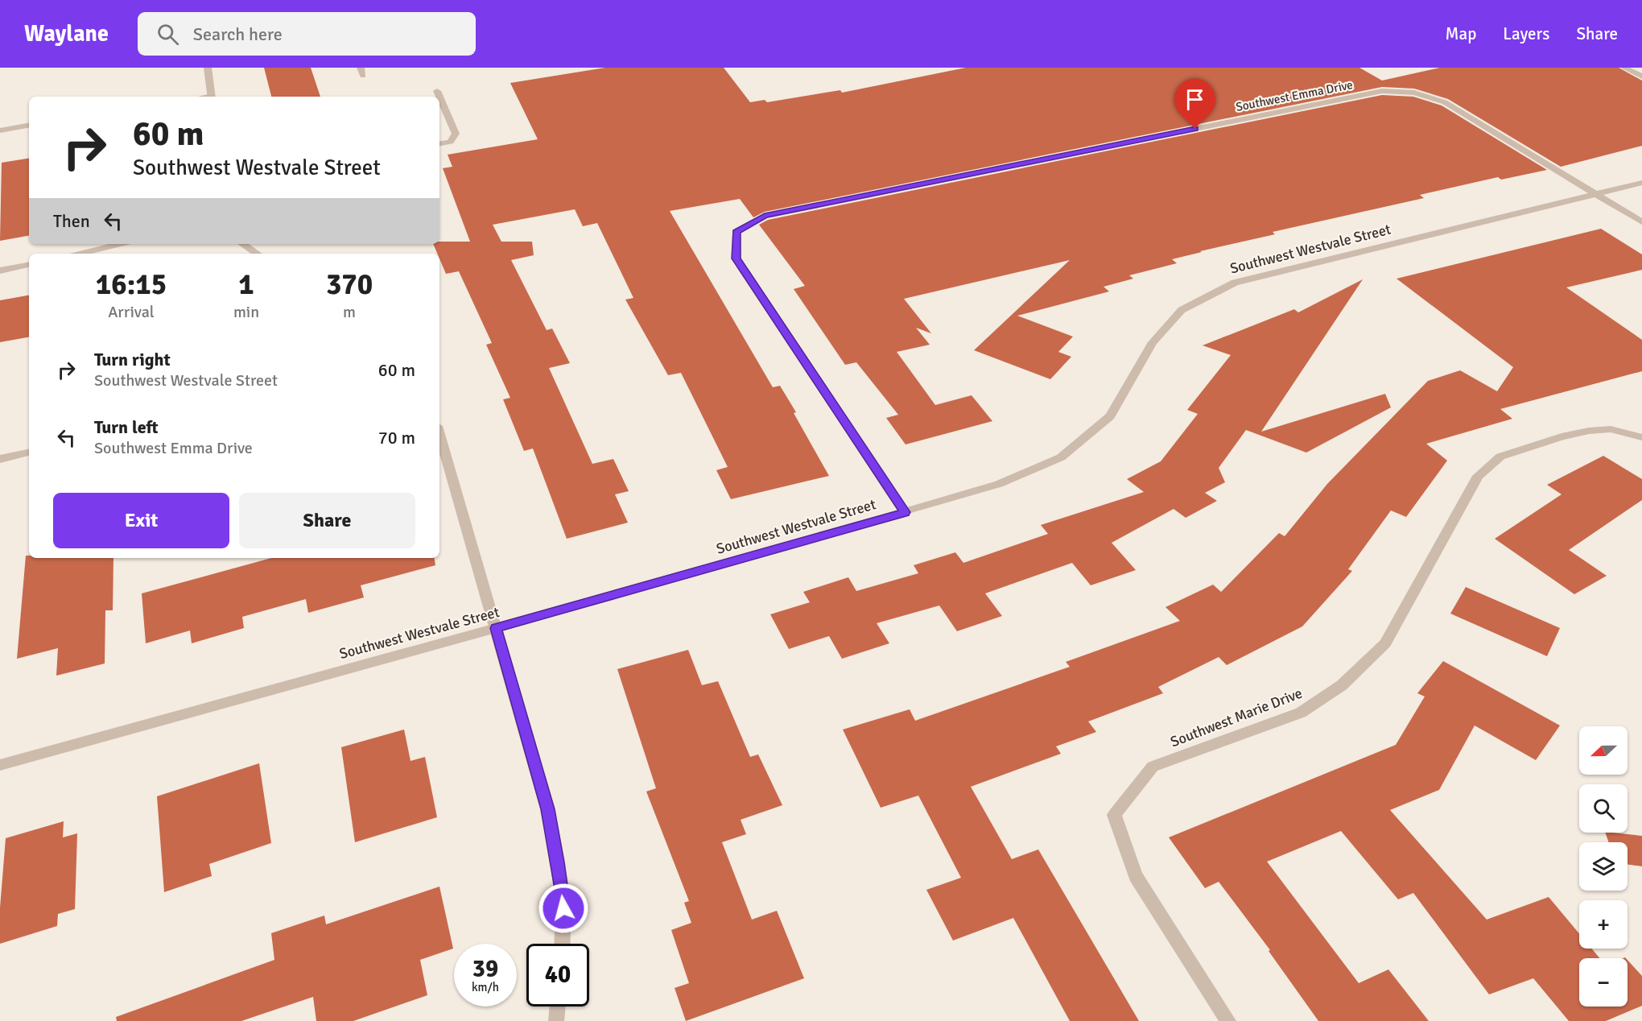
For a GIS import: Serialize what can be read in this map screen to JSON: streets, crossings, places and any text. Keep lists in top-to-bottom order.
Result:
{
  "streets": {
    "street": ["Southwest Emma Drive", "Southwest Westvale Street", "Southwest Marie Drive"]
  },
  "crossings": [
    ["Southwest Emma Drive", "Southwest Westvale Street"]
  ],
  "north": "left",
  "page": {
    "header": "Waylane",
    "search": "Search here",
    "nav": ["Map", "Layers", "Share"],
    "turn": ["60 m", "Southwest Westvale Street"],
    "then": "Then",
    "eta": [
      "16:15",
      "Arrival",
      "1",
      "min",
      "370",
      "m"
    ],
    "list": [
      {
        "name": "Turn right",
        "note": "Southwest Westvale Street",
        "value": "60 m"
      },
      {
        "name": "Turn left",
        "note": "Southwest Emma Drive",
        "value": "70 m"
      }
    ],
    "buttons": ["Exit", "Share"],
    "map_buttons": ["+", "−"],
    "speed": "39 km/h",
    "limit": "40"
  }
}
